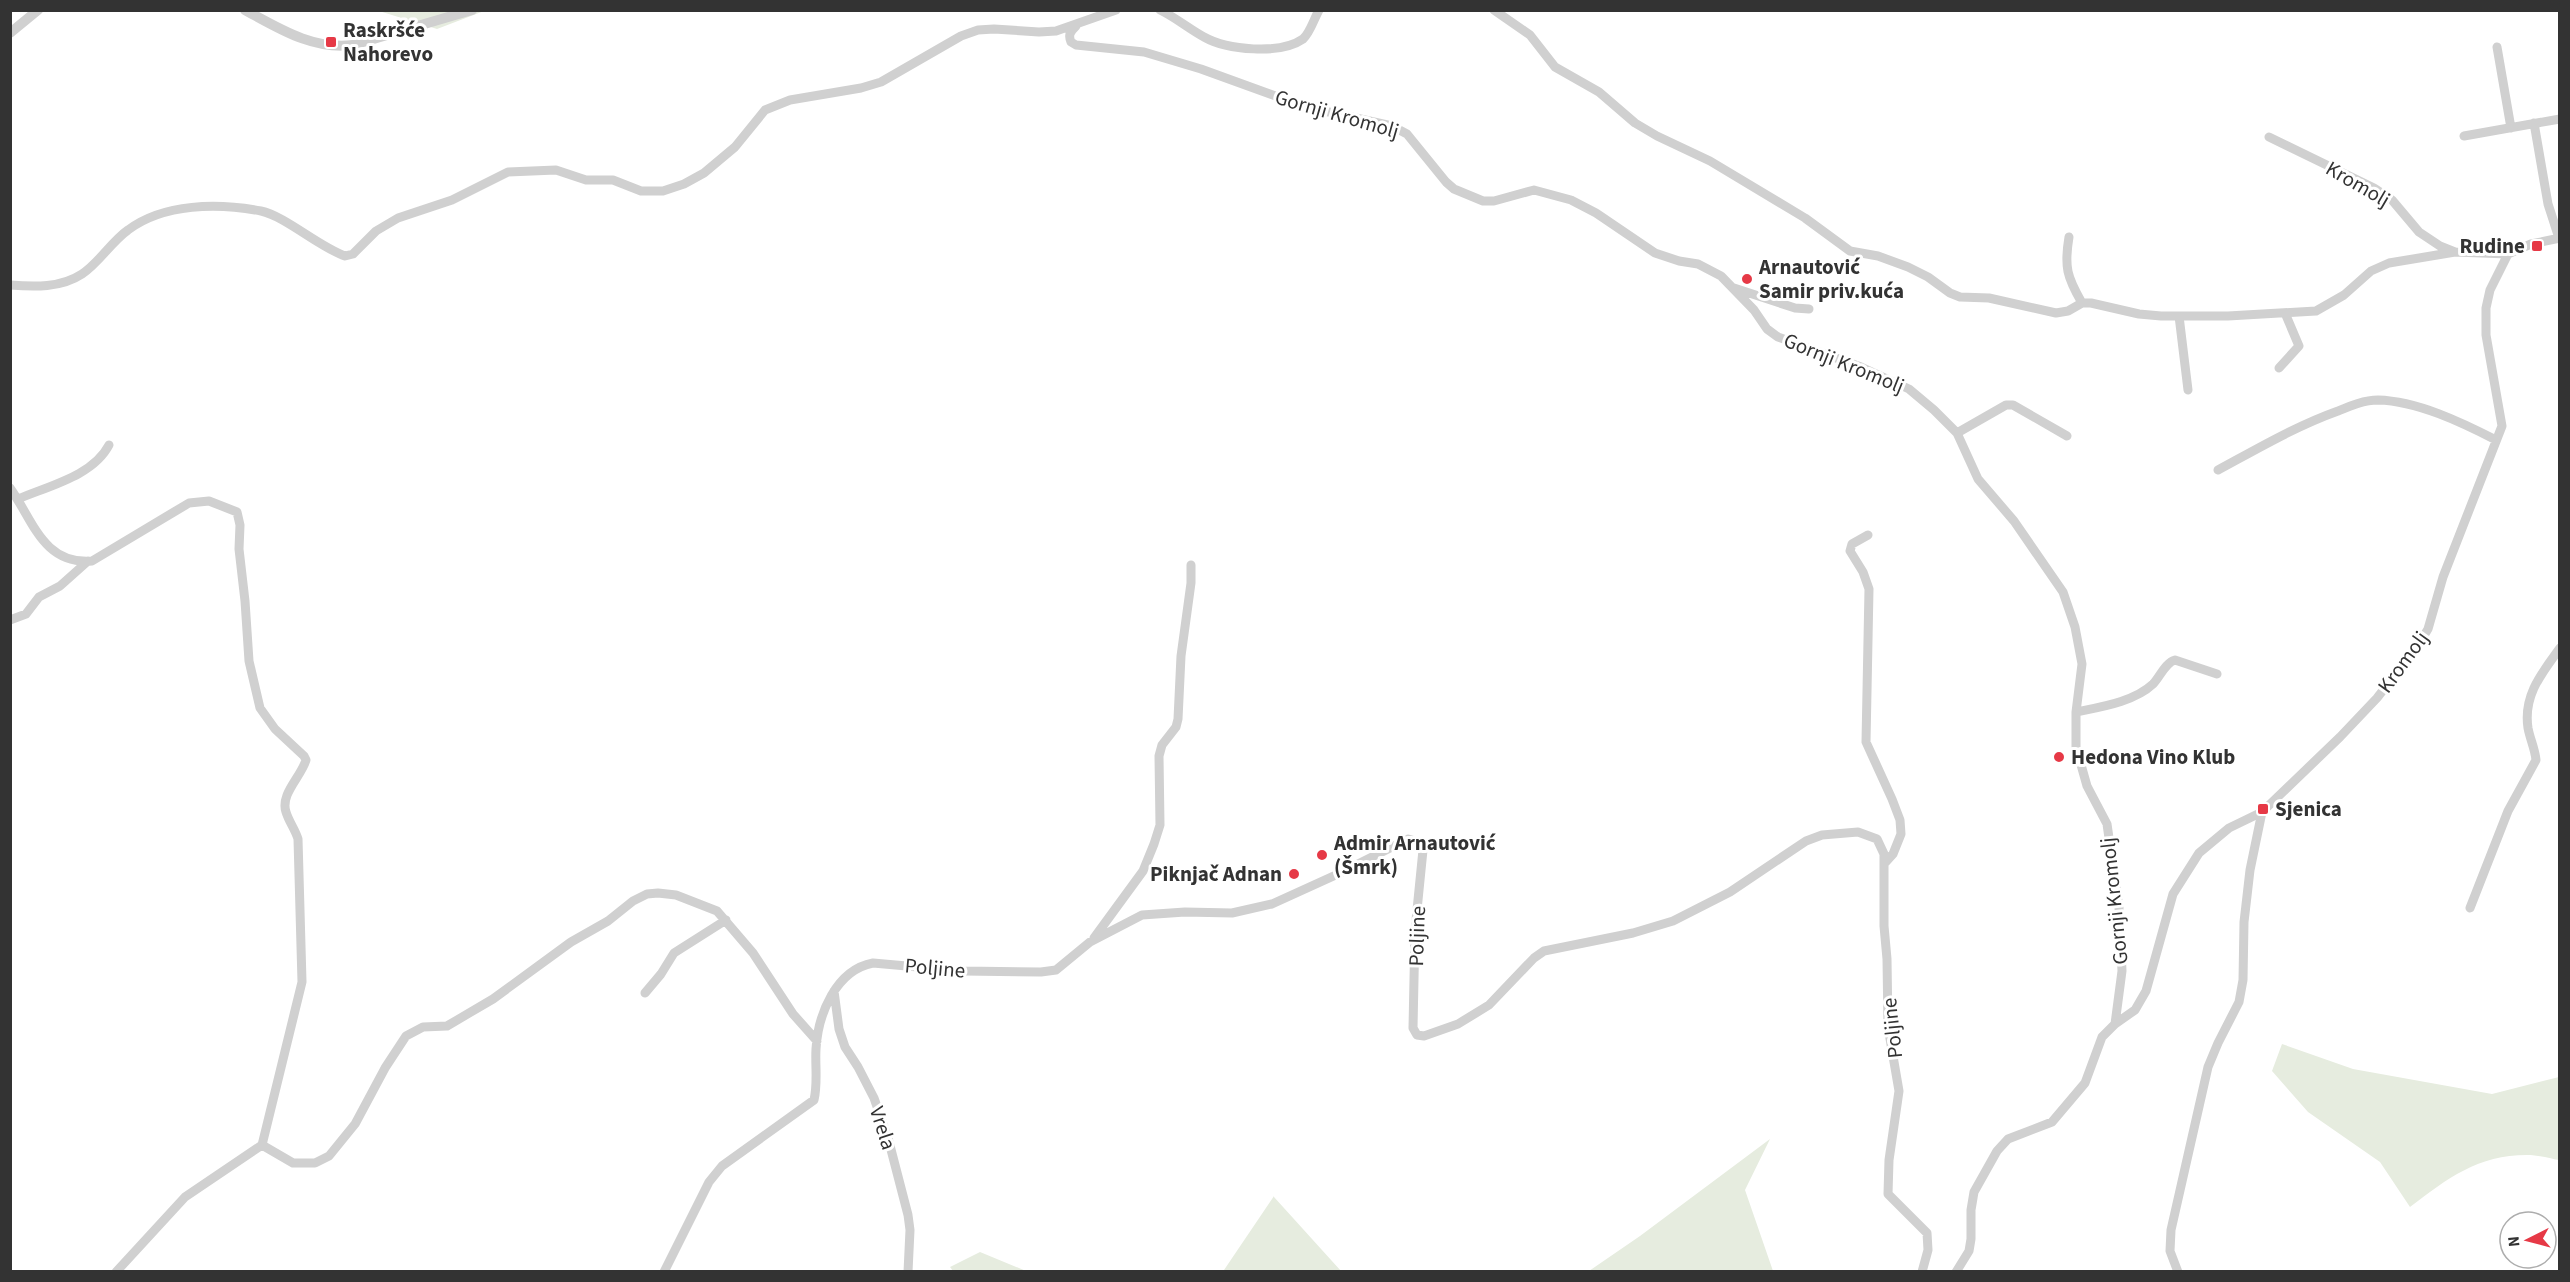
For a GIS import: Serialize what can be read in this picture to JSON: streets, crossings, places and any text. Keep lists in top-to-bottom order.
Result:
{
  "streets": {
    "street": [
      "Gornji Kromolj",
      "Kromolj",
      "Poljine",
      "Vrela"
    ]
  },
  "crossings": [
    ["Poljine", "Vrela"]
  ],
  "places": {
    "transit": ["Raskršće Nahorevo", "Rudine", "Sjenica"],
    "other": [
      "Arnautović Samir priv.kuća",
      "Hedona Vino Klub",
      "Admir Arnautović (Šmrk)",
      "Piknjač Adnan"
    ]
  },
  "north": "left"
}
